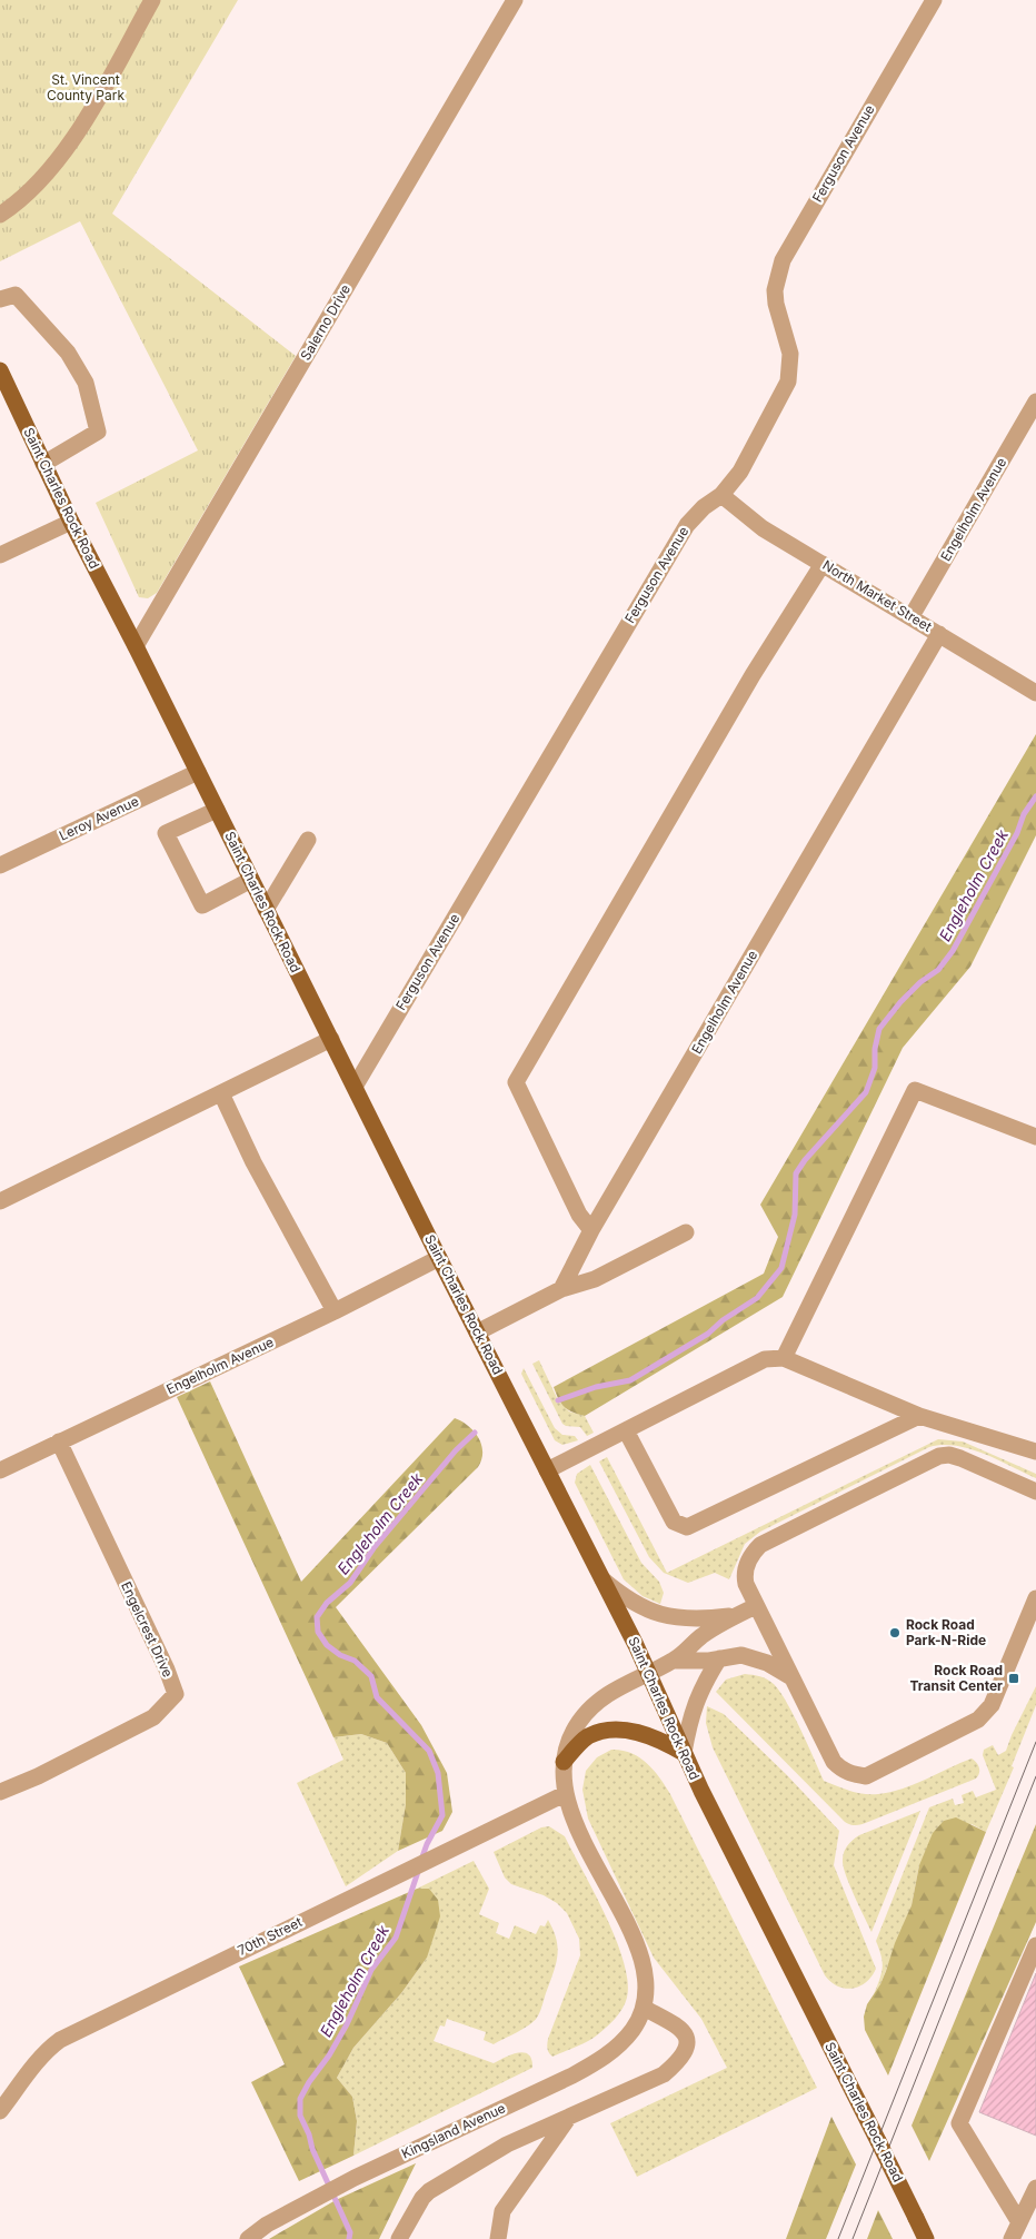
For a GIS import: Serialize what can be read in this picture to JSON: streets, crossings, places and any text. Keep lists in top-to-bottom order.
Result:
{
  "streets": {
    "main road": ["Saint Charles Rock Road"],
    "street": [
      "Ferguson Avenue",
      "Salerno Drive",
      "Engelholm Avenue",
      "North Market Street",
      "Leroy Avenue",
      "Engelcrest Drive",
      "70th Street",
      "Kingsland Avenue"
    ]
  },
  "crossings": [
    ["Ferguson Avenue", "Saint Charles Rock Road"],
    ["Ferguson Avenue", "North Market Street"],
    ["Salerno Drive", "Saint Charles Rock Road"],
    ["Saint Charles Rock Road", "Engelholm Avenue"],
    ["Saint Charles Rock Road", "Leroy Avenue"],
    ["Saint Charles Rock Road", "Kingsland Avenue"],
    ["Engelholm Avenue", "North Market Street"],
    ["Engelholm Avenue", "Engelcrest Drive"],
    ["70th Street", "Kingsland Avenue"]
  ],
  "water": ["Engleholm Creek"],
  "parks": ["St. Vincent County Park"],
  "places": {
    "other": ["Rock Road Park-N-Ride"],
    "transit": ["Rock Road Transit Center"]
  }
}
